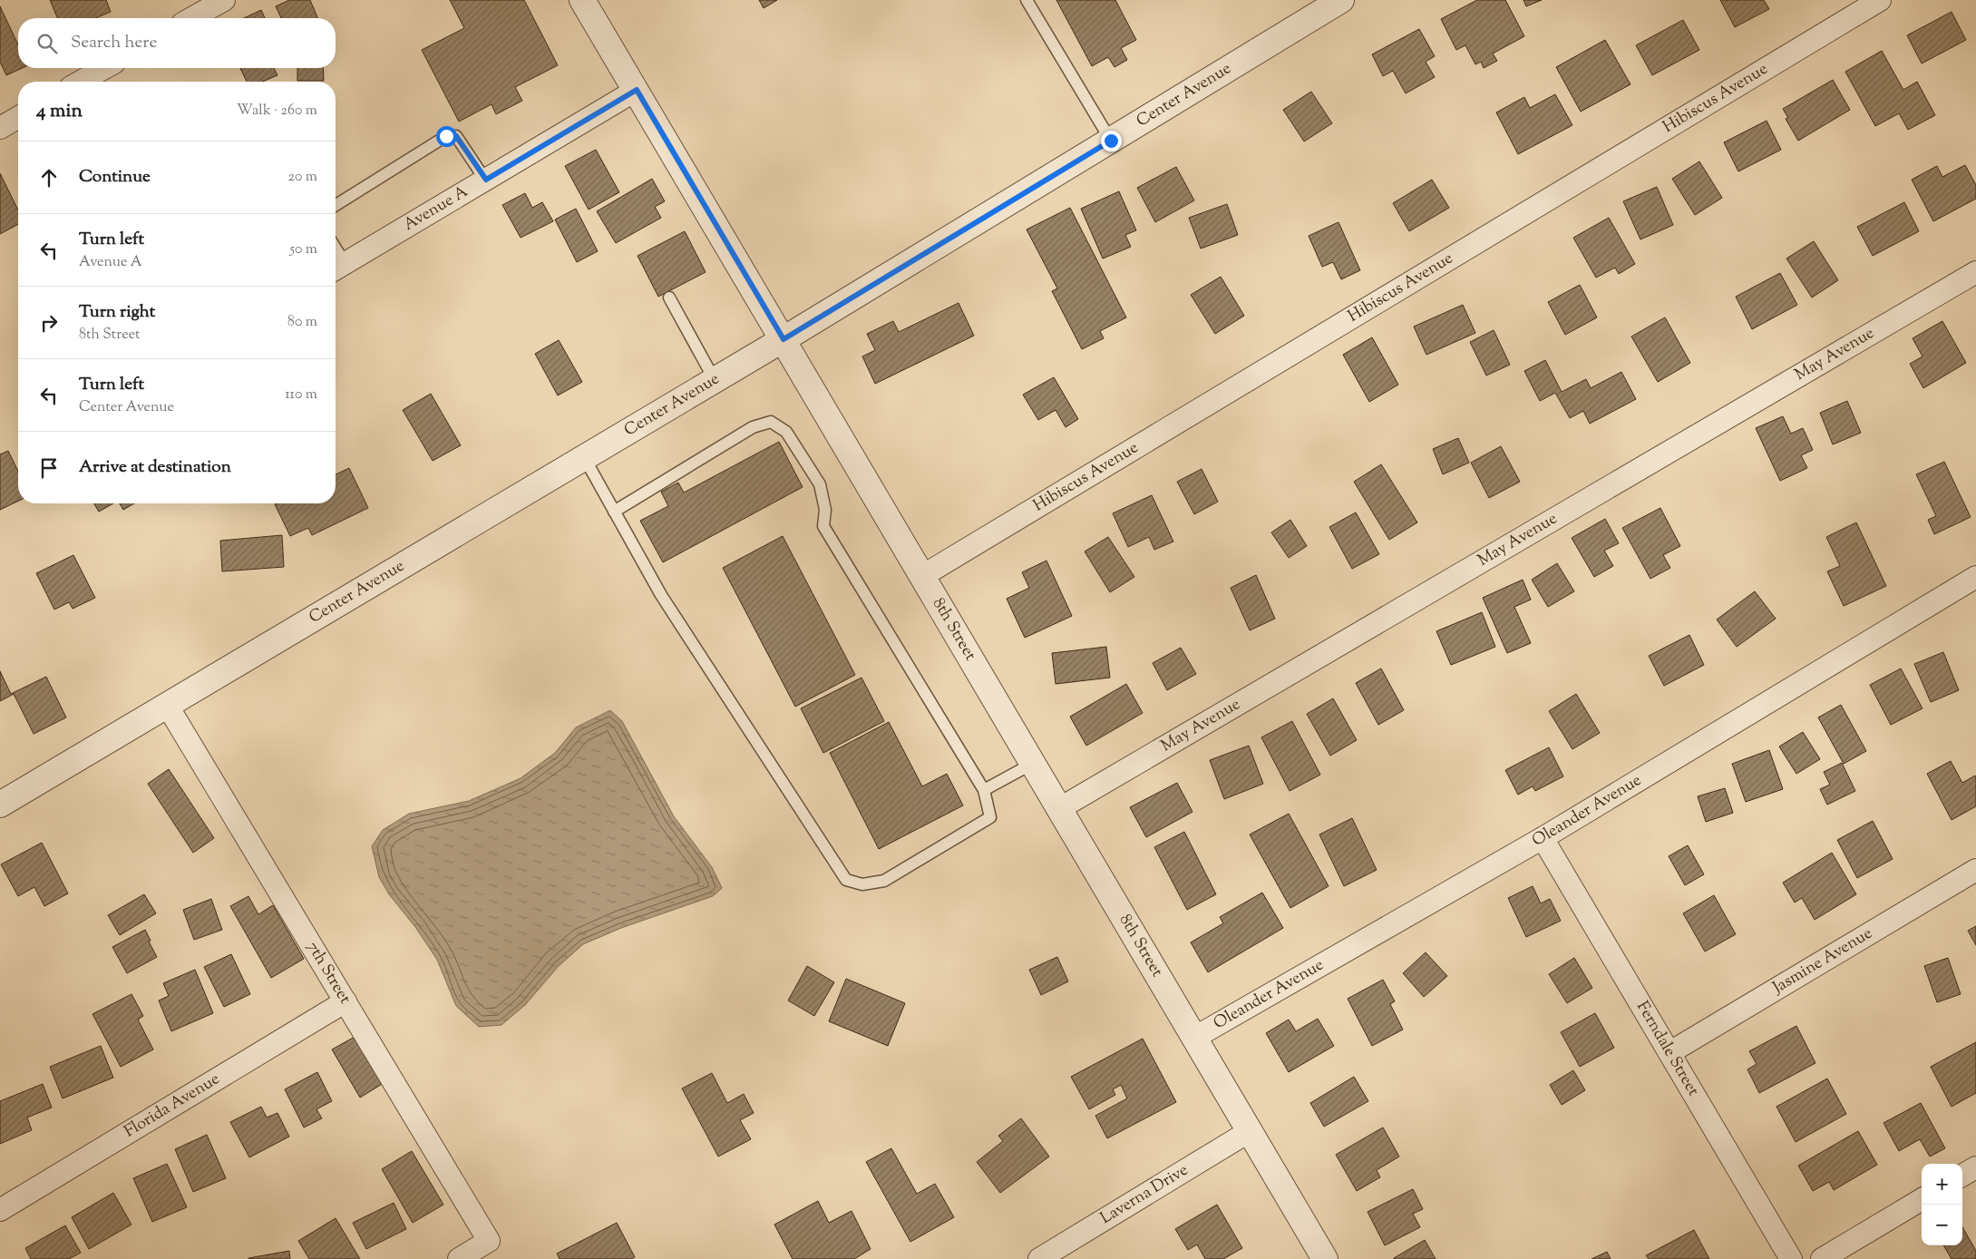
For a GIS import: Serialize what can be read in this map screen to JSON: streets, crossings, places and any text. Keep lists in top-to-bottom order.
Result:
{
  "streets": {
    "street": [
      "Center Avenue",
      "Hibiscus Avenue",
      "Avenue A",
      "May Avenue",
      "8th Street",
      "Oleander Avenue",
      "Jasmine Avenue",
      "7th Street",
      "Ferndale Street",
      "Florida Avenue",
      "Laverna Drive"
    ]
  },
  "crossings": [
    ["Center Avenue", "8th Street"],
    ["Center Avenue", "7th Street"],
    ["Hibiscus Avenue", "8th Street"],
    ["Avenue A", "8th Street"],
    ["May Avenue", "8th Street"],
    ["8th Street", "Oleander Avenue"],
    ["8th Street", "Laverna Drive"],
    ["Oleander Avenue", "Ferndale Street"],
    ["Jasmine Avenue", "Ferndale Street"],
    ["7th Street", "Florida Avenue"]
  ],
  "page": {
    "search": "Search here",
    "heading": ["4 min", "Walk · 260 m"],
    "list": [
      ["Continue", "20 m"],
      ["Turn left", "Avenue A", "50 m"],
      ["Turn right", "8th Street", "80 m"],
      ["Turn left", "Center Avenue", "110 m"],
      "Arrive at destination"
    ],
    "map_buttons": ["+", "−"]
  }
}
